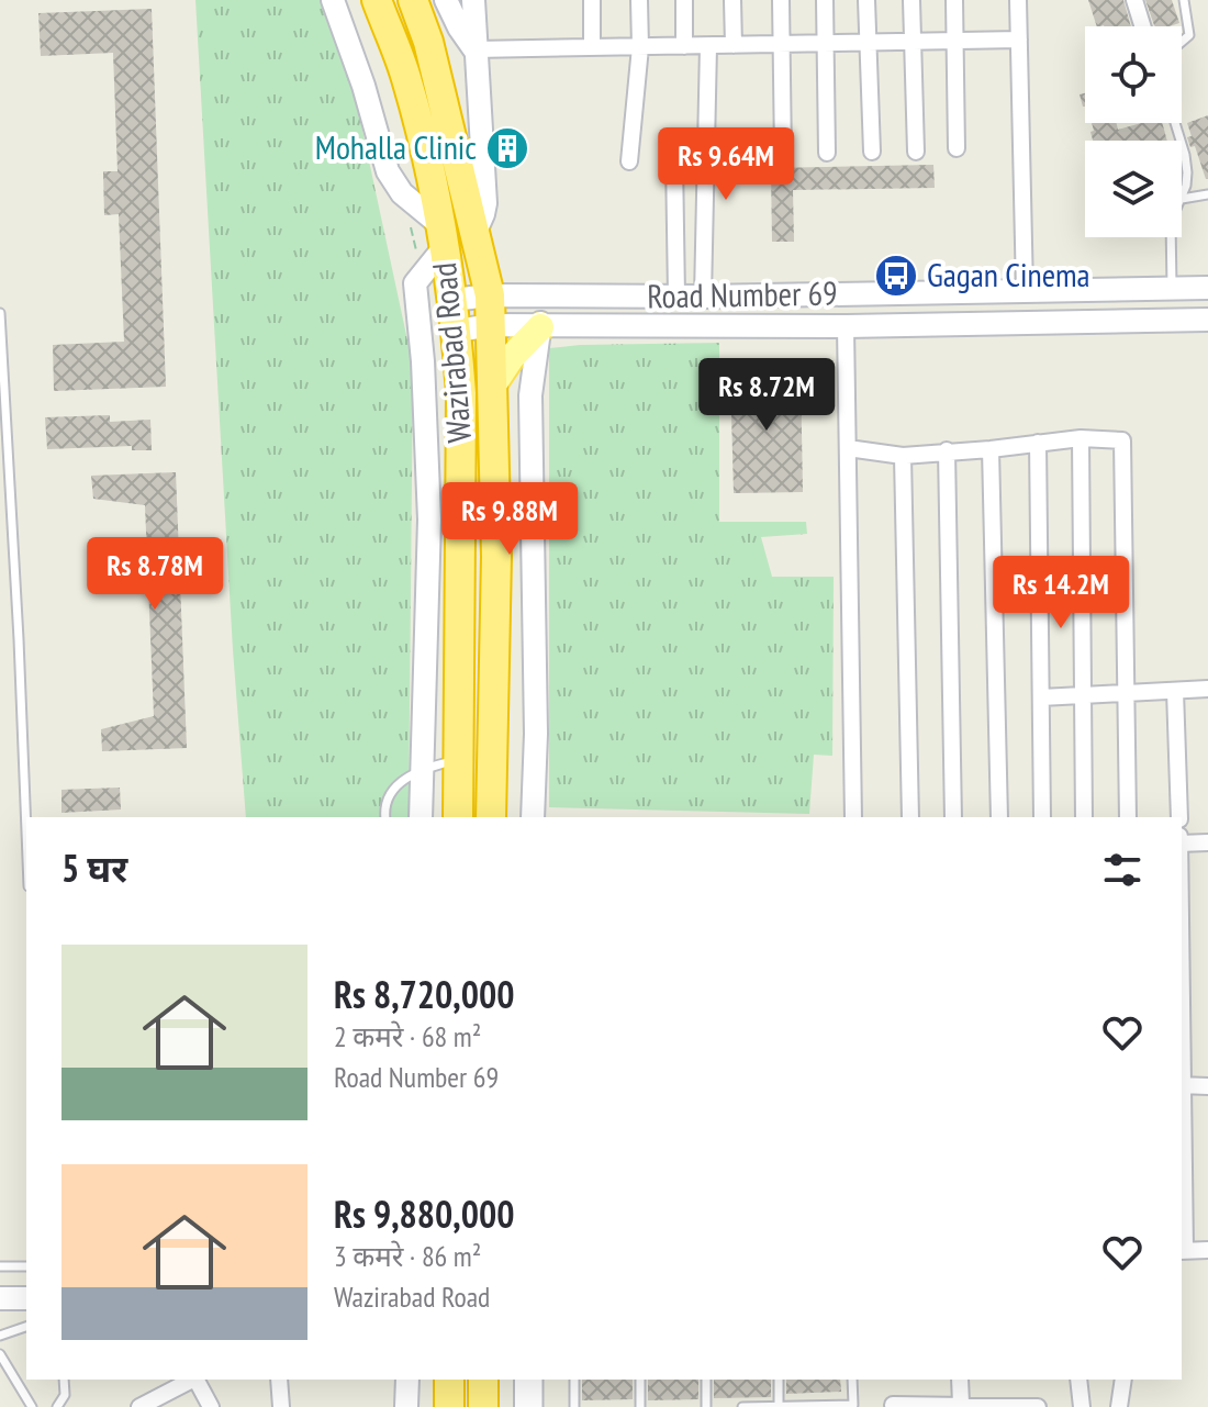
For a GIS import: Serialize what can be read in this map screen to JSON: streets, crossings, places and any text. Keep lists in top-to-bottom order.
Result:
{
  "streets": {
    "highway": ["Wazirabad Road"],
    "street": ["Road Number 69"]
  },
  "crossings": [
    ["Road Number 69", "Wazirabad Road"]
  ],
  "places": {
    "building": ["Mohalla Clinic"],
    "bus stop": ["Gagan Cinema"]
  },
  "page": {
    "price": [
      "Rs 9.64M",
      "Rs 8.72M",
      "Rs 9.88M",
      "Rs 8.78M",
      "Rs 14.2M"
    ],
    "heading": "5 घर",
    "list": [
      {
        "name": "Rs 8,720,000",
        "note": "2 कमरे · 68 m² · Road Number 69"
      },
      {
        "name": "Rs 9,880,000",
        "note": "3 कमरे · 86 m² · Wazirabad Road"
      }
    ]
  }
}
